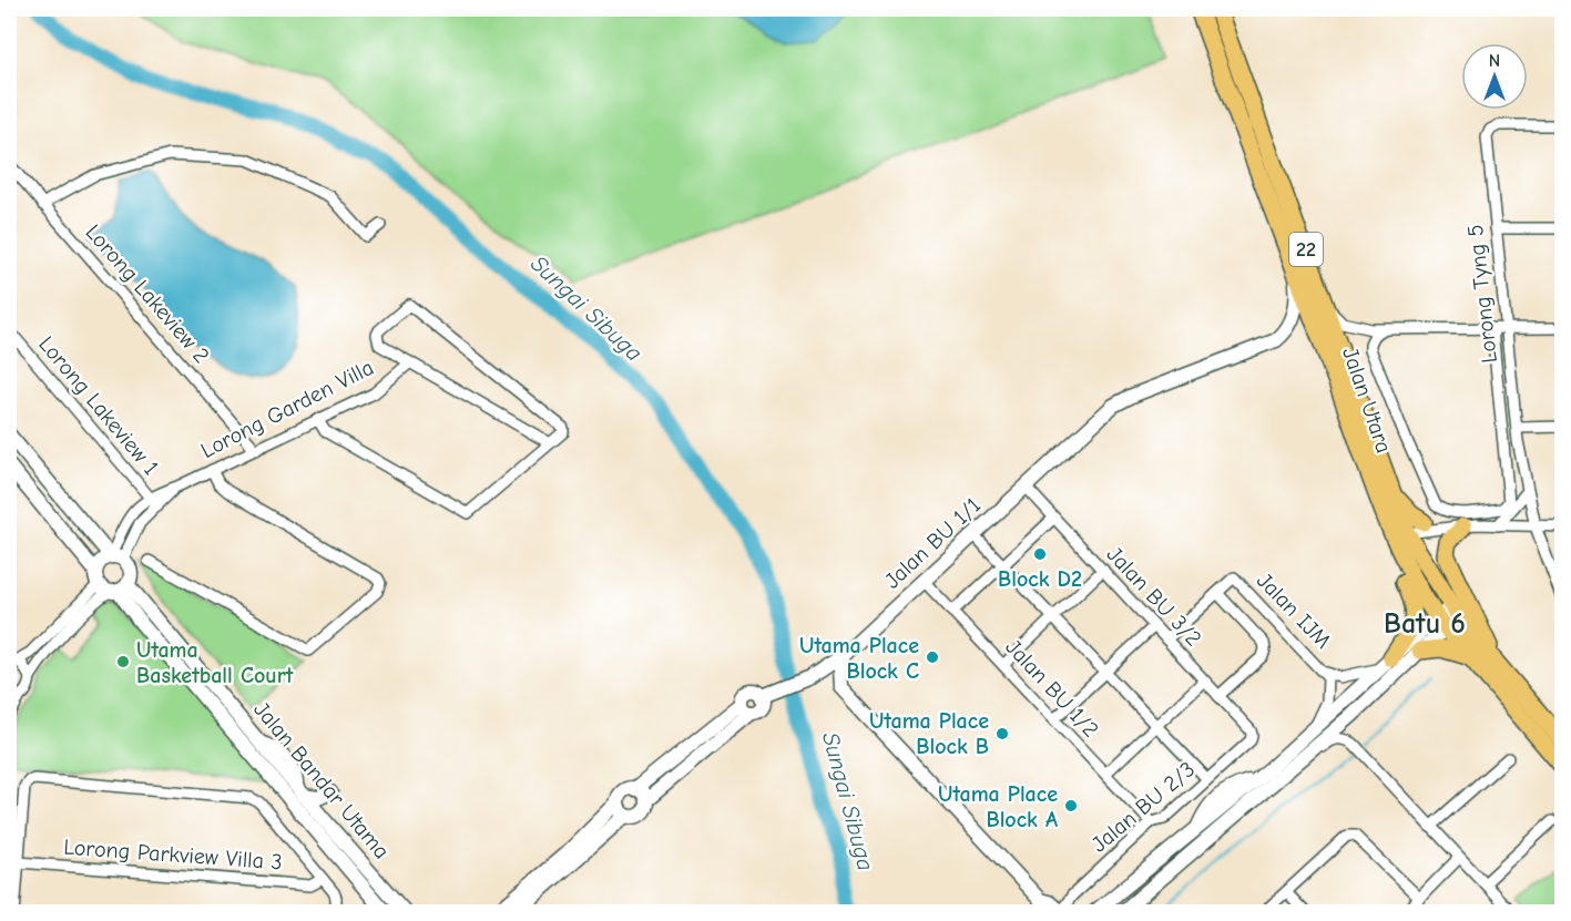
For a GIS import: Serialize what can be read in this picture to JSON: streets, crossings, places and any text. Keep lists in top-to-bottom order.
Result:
{
  "streets": {
    "highway": ["22", "Jalan Utara"],
    "street": [
      "Lorong Lakeview 2",
      "Lorong Tyng 5",
      "Lorong Lakeview 1",
      "Lorong Garden Villa",
      "Jalan BU 1/1",
      "Jalan BU 3/2",
      "Jalan IJM",
      "Jalan BU 1/2",
      "Jalan Bandar Utama",
      "Jalan BU 2/3",
      "Lorong Parkview Villa 3"
    ]
  },
  "crossings": [
    ["22", "Jalan Utara"],
    ["Lorong Lakeview 2", "Lorong Garden Villa"],
    ["Jalan Utara", "Jalan BU 1/1"],
    ["Lorong Lakeview 1", "Lorong Garden Villa"],
    ["Lorong Garden Villa", "Jalan Bandar Utama"],
    ["Jalan BU 1/1", "Jalan BU 3/2"],
    ["Jalan BU 1/1", "Jalan BU 1/2"],
    ["Jalan BU 3/2", "Jalan BU 2/3"],
    ["Jalan BU 1/2", "Jalan BU 2/3"]
  ],
  "districts": ["Batu 6"],
  "water": ["Sungai Sibuga"],
  "places": [
    "Block D2",
    "Utama Place Block C",
    "Utama Basketball Court",
    "Utama Place Block B",
    "Utama Place Block A"
  ],
  "north": "top"
}
